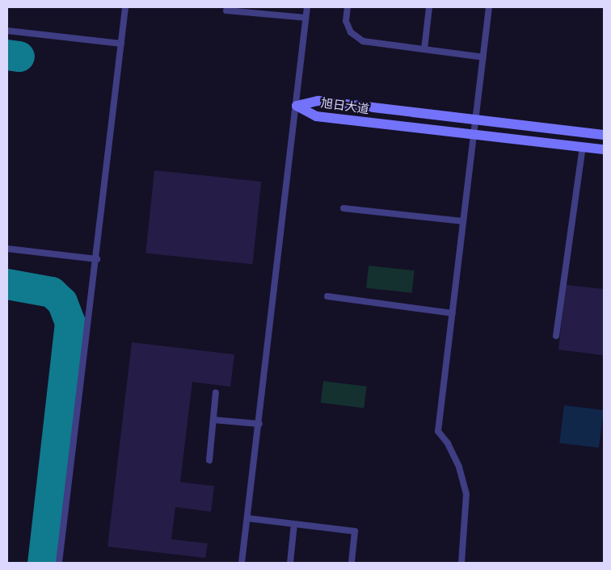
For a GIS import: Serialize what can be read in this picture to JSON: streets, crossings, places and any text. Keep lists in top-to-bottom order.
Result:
{
  "streets": {
    "main road": ["旭日大道"]
  }
}
